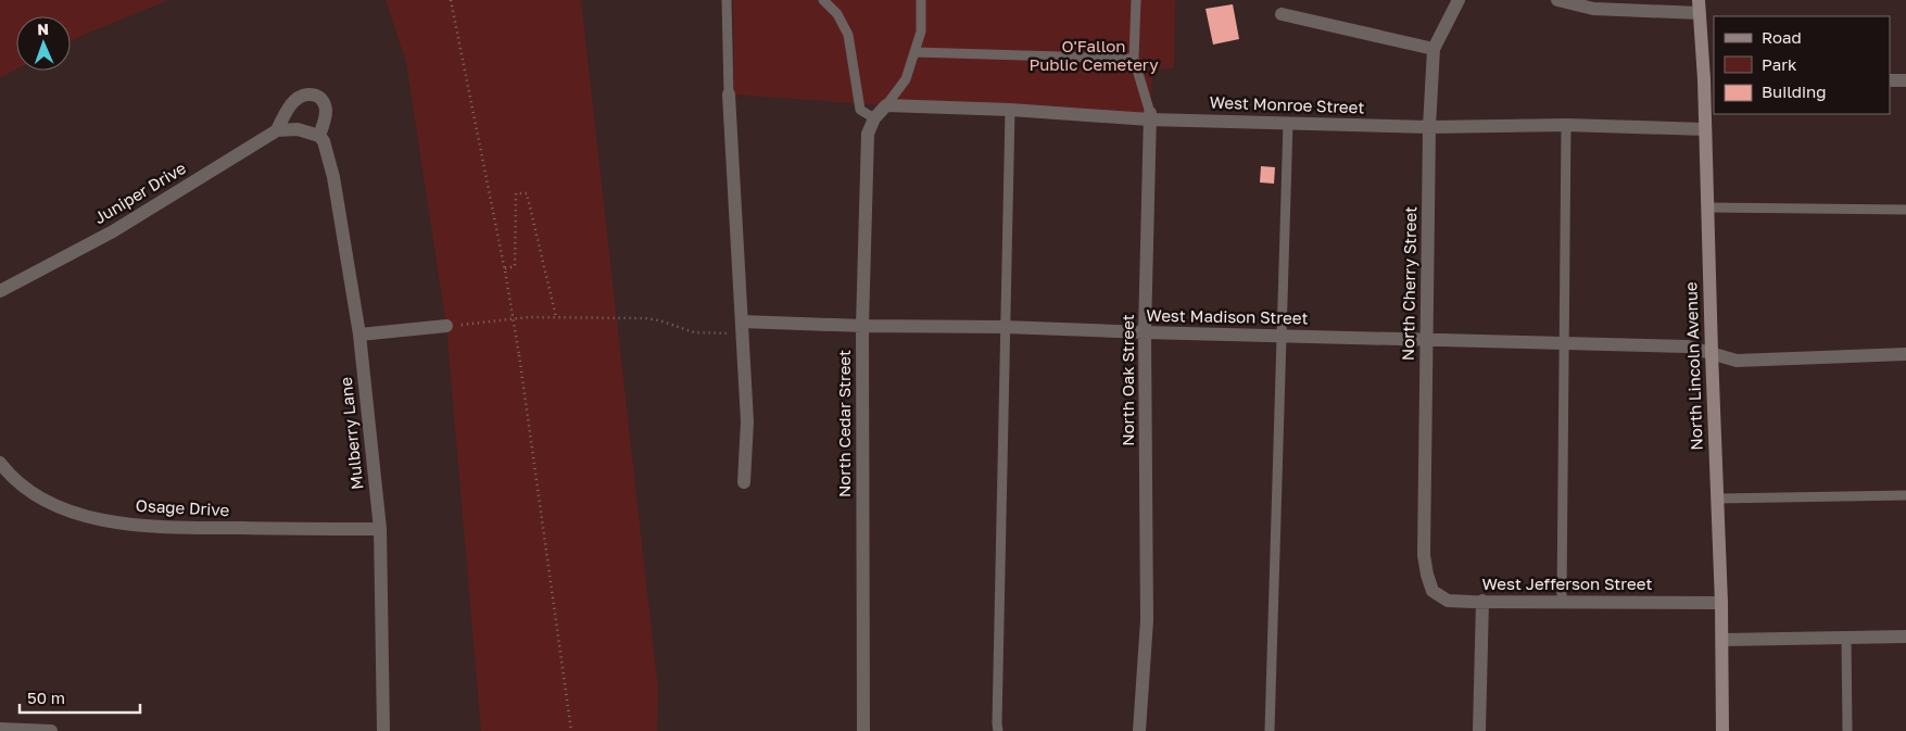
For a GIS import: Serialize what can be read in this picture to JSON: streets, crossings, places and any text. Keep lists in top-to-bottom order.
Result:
{
  "streets": {
    "main road": ["North Lincoln Avenue"],
    "street": [
      "West Monroe Street",
      "Juniper Drive",
      "North Cherry Street",
      "West Madison Street",
      "North Oak Street",
      "North Cedar Street",
      "Mulberry Lane",
      "Osage Drive",
      "West Jefferson Street"
    ]
  },
  "crossings": [
    ["West Monroe Street", "North Cherry Street"],
    ["West Monroe Street", "North Lincoln Avenue"],
    ["West Monroe Street", "North Oak Street"],
    ["Juniper Drive", "Mulberry Lane"],
    ["North Cherry Street", "West Madison Street"],
    ["North Cherry Street", "West Jefferson Street"],
    ["West Madison Street", "North Lincoln Avenue"],
    ["West Madison Street", "North Oak Street"],
    ["West Madison Street", "North Cedar Street"],
    ["North Lincoln Avenue", "West Jefferson Street"],
    ["Mulberry Lane", "Osage Drive"]
  ],
  "parks": ["O'Fallon Public Cemetery"],
  "legend": ["Road", "Park", "Building"],
  "scale_bar": "50 m",
  "north": "top"
}
